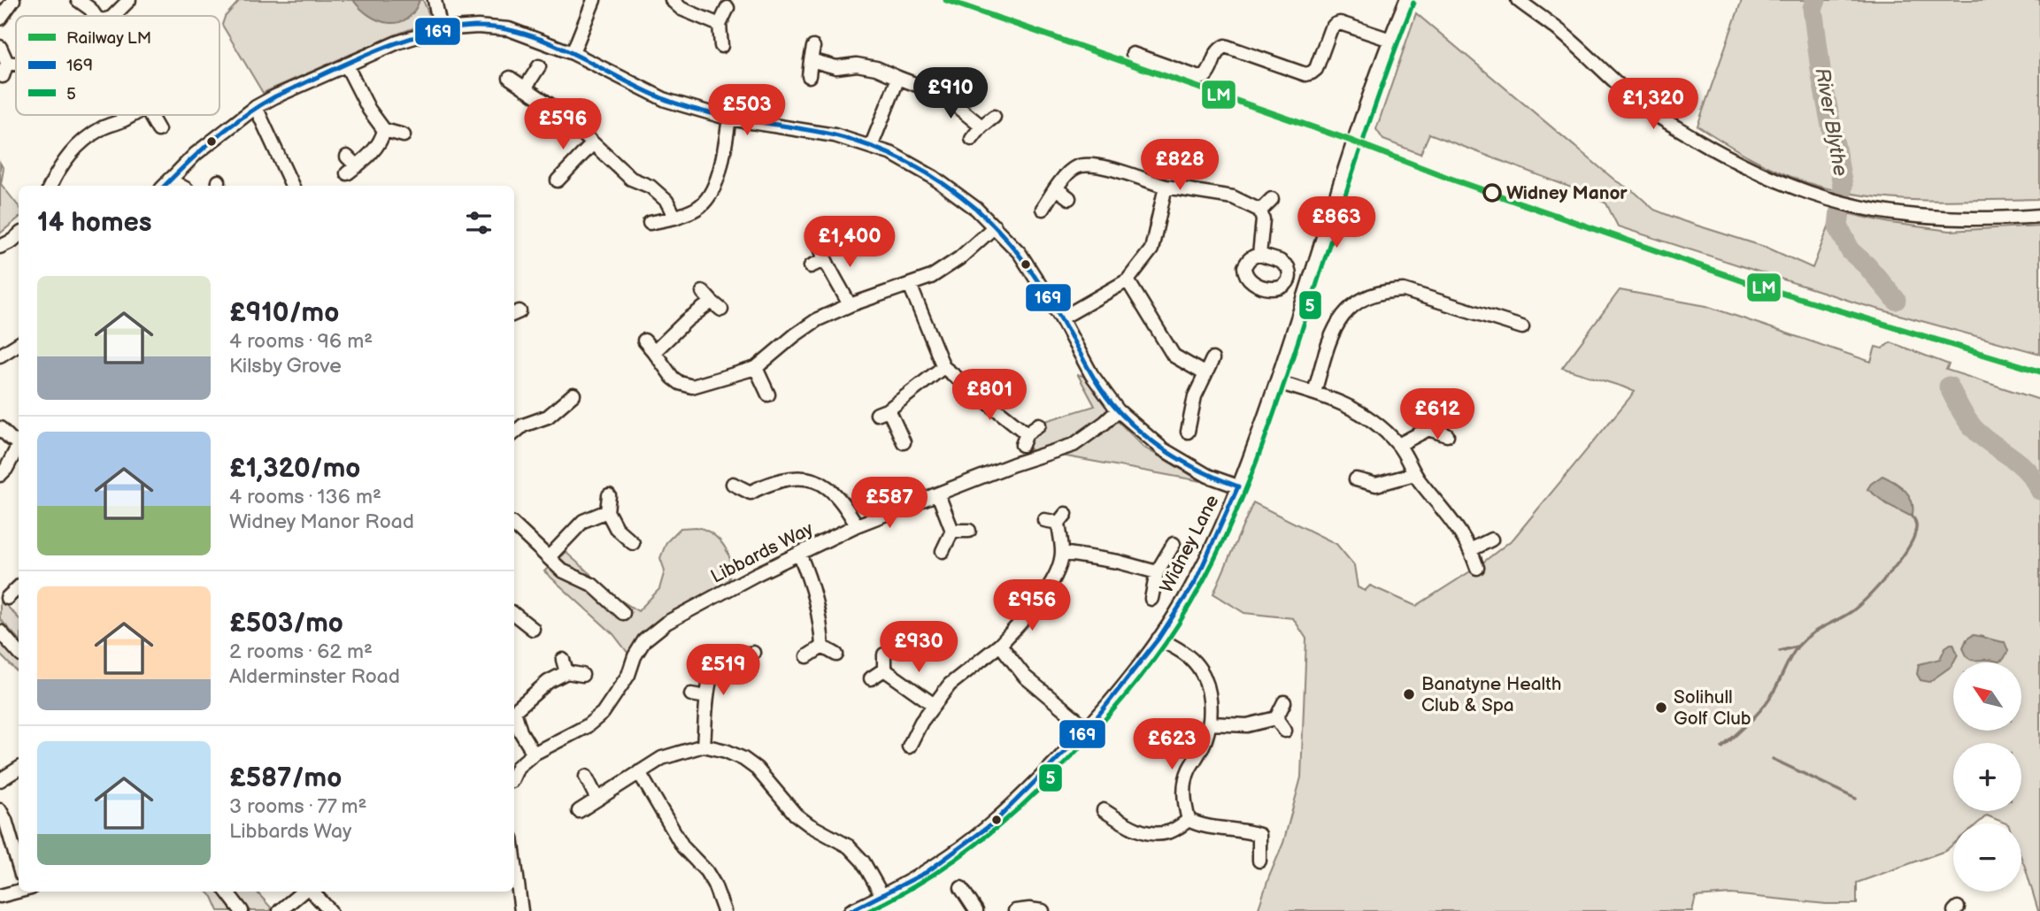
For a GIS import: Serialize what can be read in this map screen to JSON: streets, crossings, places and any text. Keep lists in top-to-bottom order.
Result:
{
  "streets": {
    "street": ["Widney Lane", "Libbards Way"]
  },
  "water": ["River Blythe"],
  "places": ["Widney Manor", "Banatyne Health Club & Spa", "Solihull Golf Club"],
  "lines": ["rail line LM", "transit line 5", "transit line 169"],
  "legend": ["Railway LM", "169", "5"],
  "north": "top left",
  "page": {
    "price": [
      "£910",
      "£1,320",
      "£503",
      "£596",
      "£828",
      "£863",
      "£1,400",
      "£801",
      "£612",
      "£587",
      "£956",
      "£930",
      "£519",
      "£623"
    ],
    "heading": "14 homes",
    "list": [
      {
        "name": "£910/mo",
        "note": "4 rooms · 96 m² · Kilsby Grove"
      },
      {
        "name": "£1,320/mo",
        "note": "4 rooms · 136 m² · Widney Manor Road"
      },
      {
        "name": "£503/mo",
        "note": "2 rooms · 62 m² · Alderminster Road"
      },
      {
        "name": "£587/mo",
        "note": "3 rooms · 77 m² · Libbards Way"
      }
    ],
    "map_buttons": ["+", "−"]
  }
}
